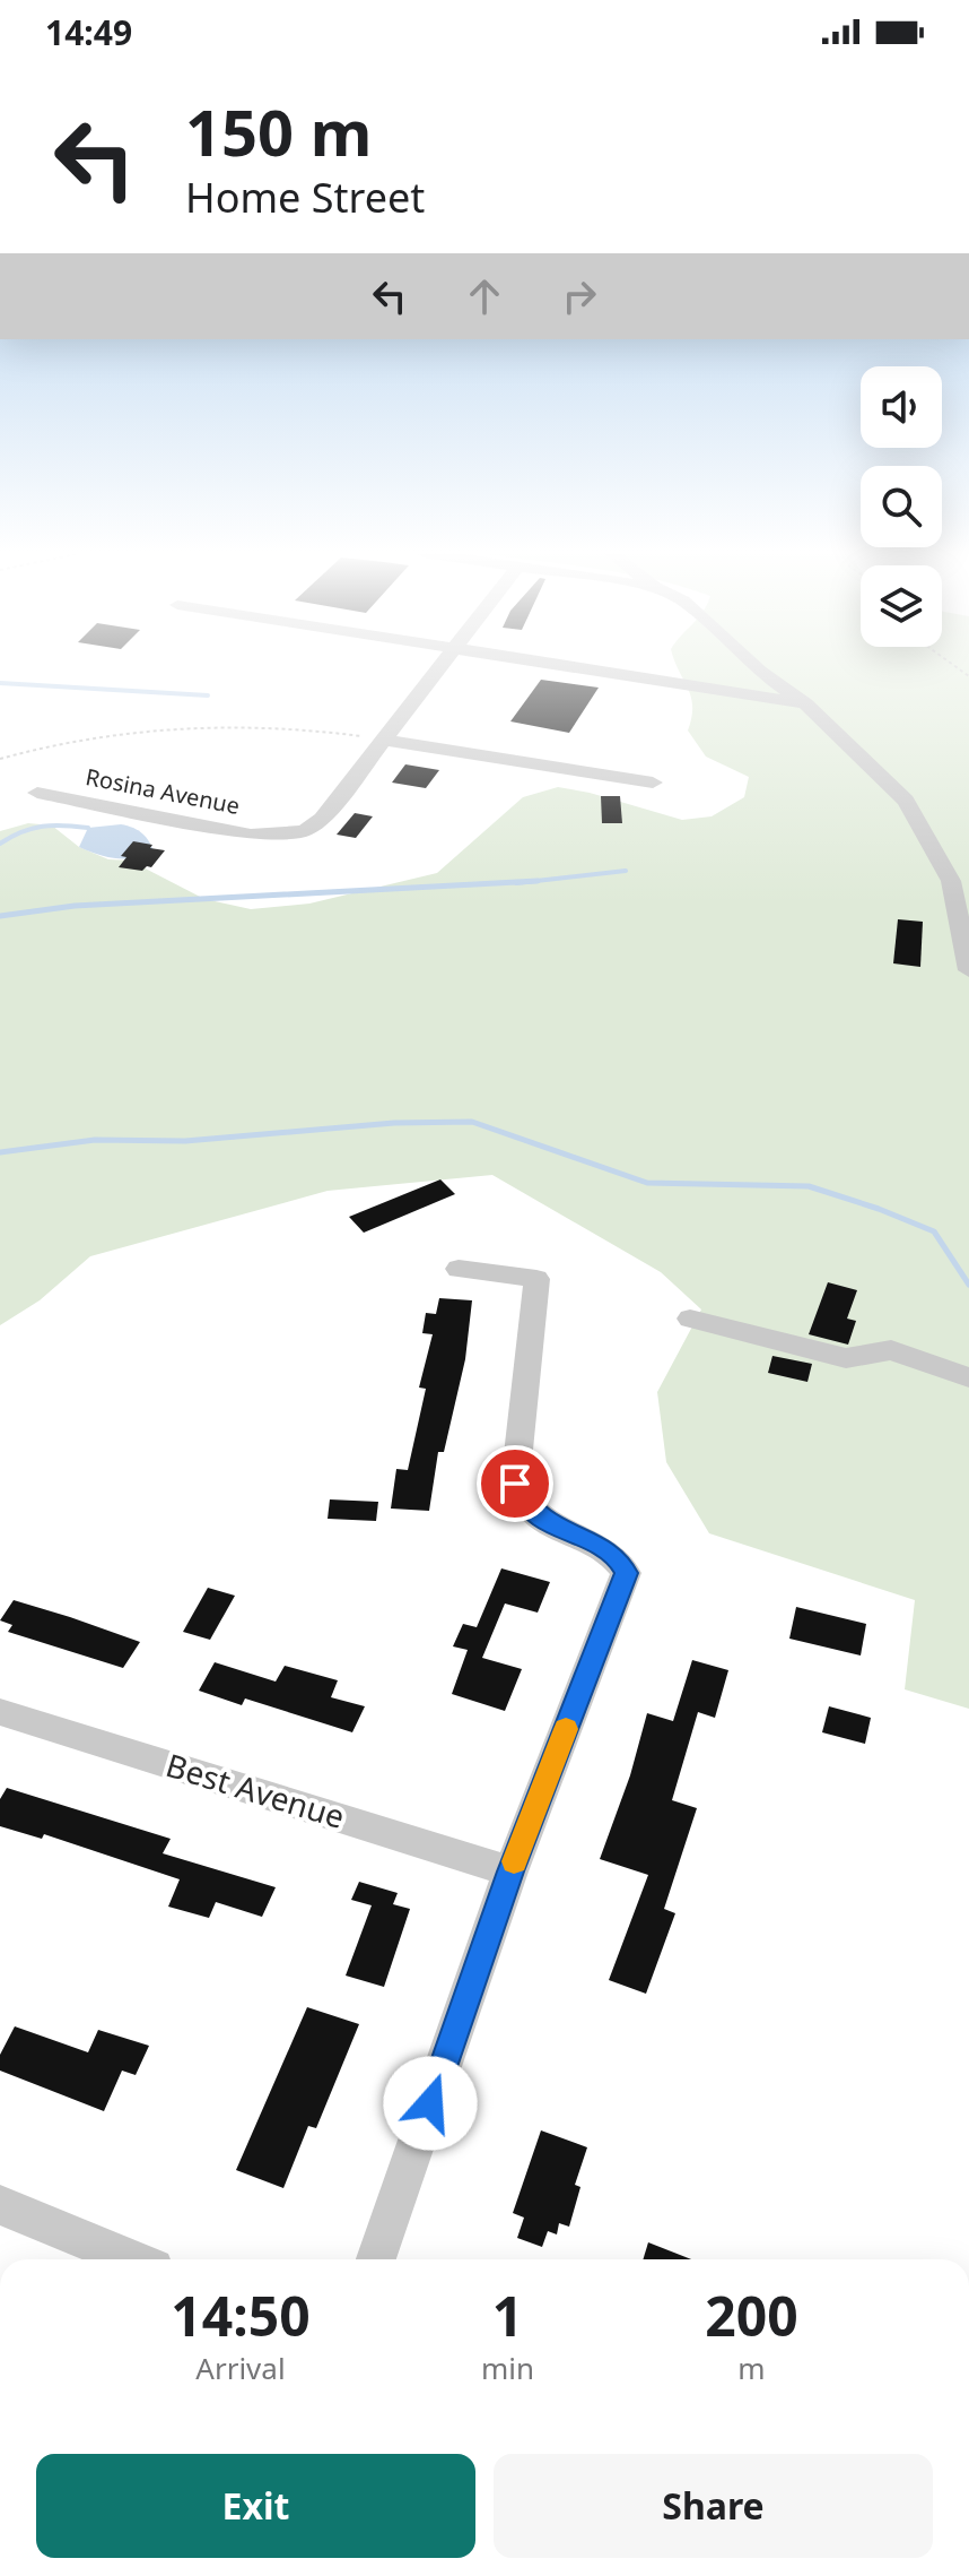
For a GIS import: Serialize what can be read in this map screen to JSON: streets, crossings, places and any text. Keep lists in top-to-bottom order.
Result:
{
  "streets": {
    "street": ["Rosina Avenue", "Best Avenue"]
  },
  "page": {
    "status": "14:49",
    "turn": ["150 m", "Home Street"],
    "eta": [
      "14:50",
      "Arrival",
      "1",
      "min",
      "200",
      "m"
    ],
    "buttons": ["Exit", "Share"]
  }
}
